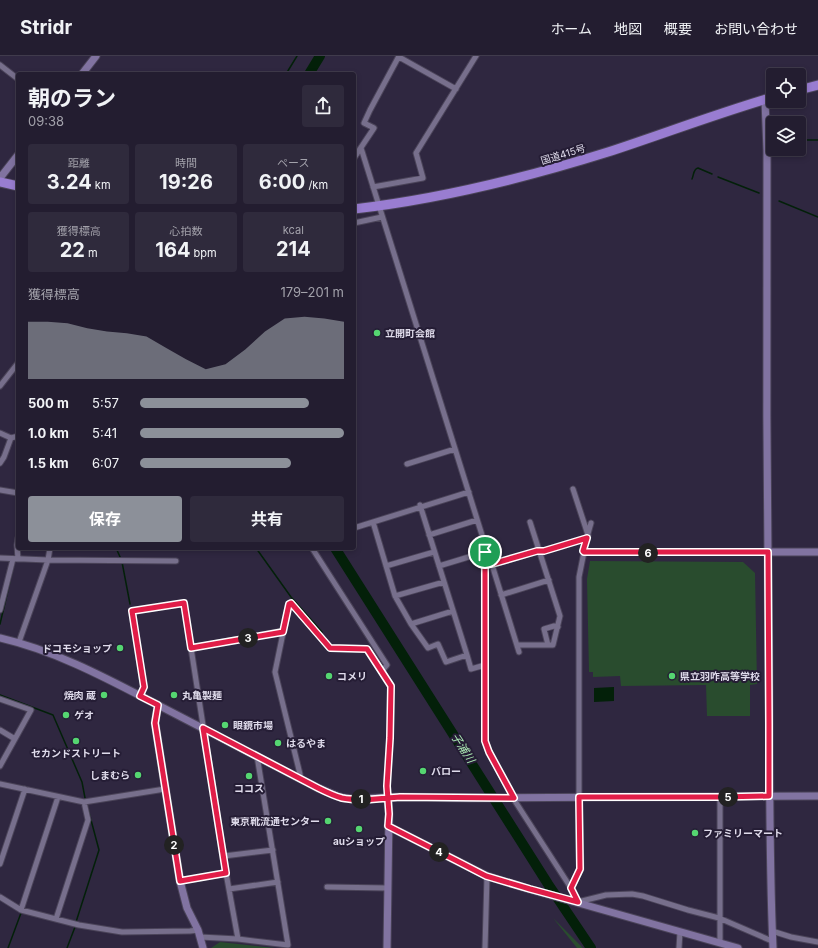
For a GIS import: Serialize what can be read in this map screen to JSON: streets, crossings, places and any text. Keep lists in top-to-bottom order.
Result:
{
  "streets": {
    "highway": ["国道415号"]
  },
  "water": ["子浦川"],
  "places": [
    "立開町会館",
    "ドコモショップ",
    "コメリ",
    "県立羽咋高等学校",
    "焼肉 蔵",
    "丸亀製麺",
    "ゲオ",
    "眼鏡市場",
    "セカンドストリート",
    "はるやま",
    "バロー",
    "しまむら",
    "ココス",
    "東京靴流通センター",
    "auショップ",
    "ファミリーマート"
  ],
  "page": {
    "header": "Stridr",
    "nav": [
      "ホーム",
      "地図",
      "概要",
      "お問い合わせ"
    ],
    "heading": ["朝のラン", "09:38"],
    "stats": [
      ["距離", "3.24 km"],
      ["時間", "19:26"],
      ["ペース", "6:00 /km"],
      ["獲得標高", "22 m"],
      ["心拍数", "164 bpm"],
      ["kcal", "214"]
    ],
    "chart": ["獲得標高", "179–201 m"],
    "list": [
      {
        "name": "500 m",
        "note": "5:57"
      },
      {
        "name": "1.0 km",
        "note": "5:41"
      },
      {
        "name": "1.5 km",
        "note": "6:07"
      }
    ],
    "buttons": ["保存", "共有"],
    "pins": [
      "6",
      "3",
      "5",
      "1",
      "2",
      "4"
    ]
  }
}
